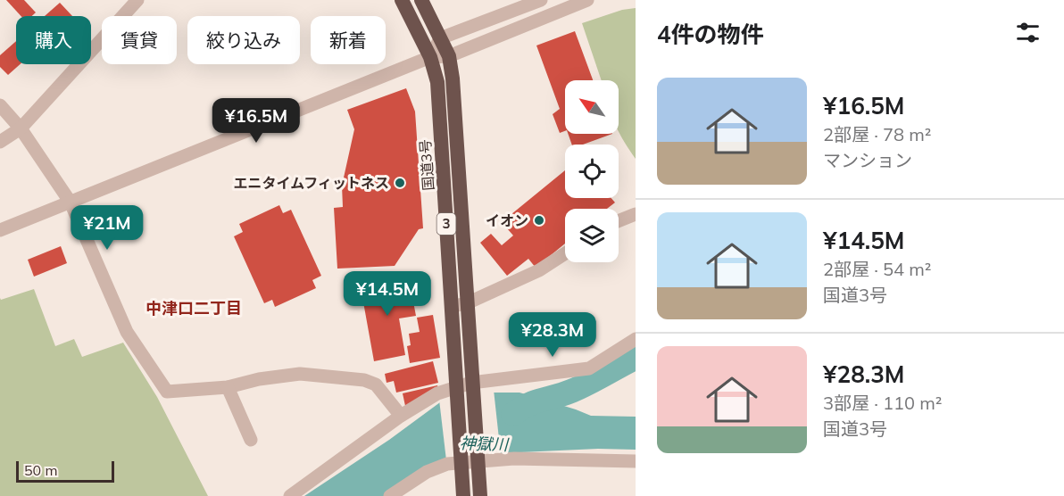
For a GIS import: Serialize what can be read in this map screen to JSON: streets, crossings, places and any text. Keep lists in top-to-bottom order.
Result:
{
  "streets": {
    "highway": ["国道3号", "3"]
  },
  "districts": ["中津口二丁目"],
  "water": ["神獄川"],
  "places": ["エニタイムフィットネス", "イオン"],
  "scale_bar": "50 m",
  "north": "top left",
  "page": {
    "heading": "4件の物件",
    "chip": [
      "購入",
      "賃貸",
      "絞り込み",
      "新着"
    ],
    "list": [
      {
        "name": "¥16.5M",
        "note": "2部屋 · 78 m² · マンション"
      },
      {
        "name": "¥14.5M",
        "note": "2部屋 · 54 m² · 国道3号"
      },
      {
        "name": "¥28.3M",
        "note": "3部屋 · 110 m² · 国道3号"
      }
    ],
    "price": [
      "¥16.5M",
      "¥21M",
      "¥14.5M",
      "¥28.3M"
    ],
    "scale": "50 m"
  }
}
